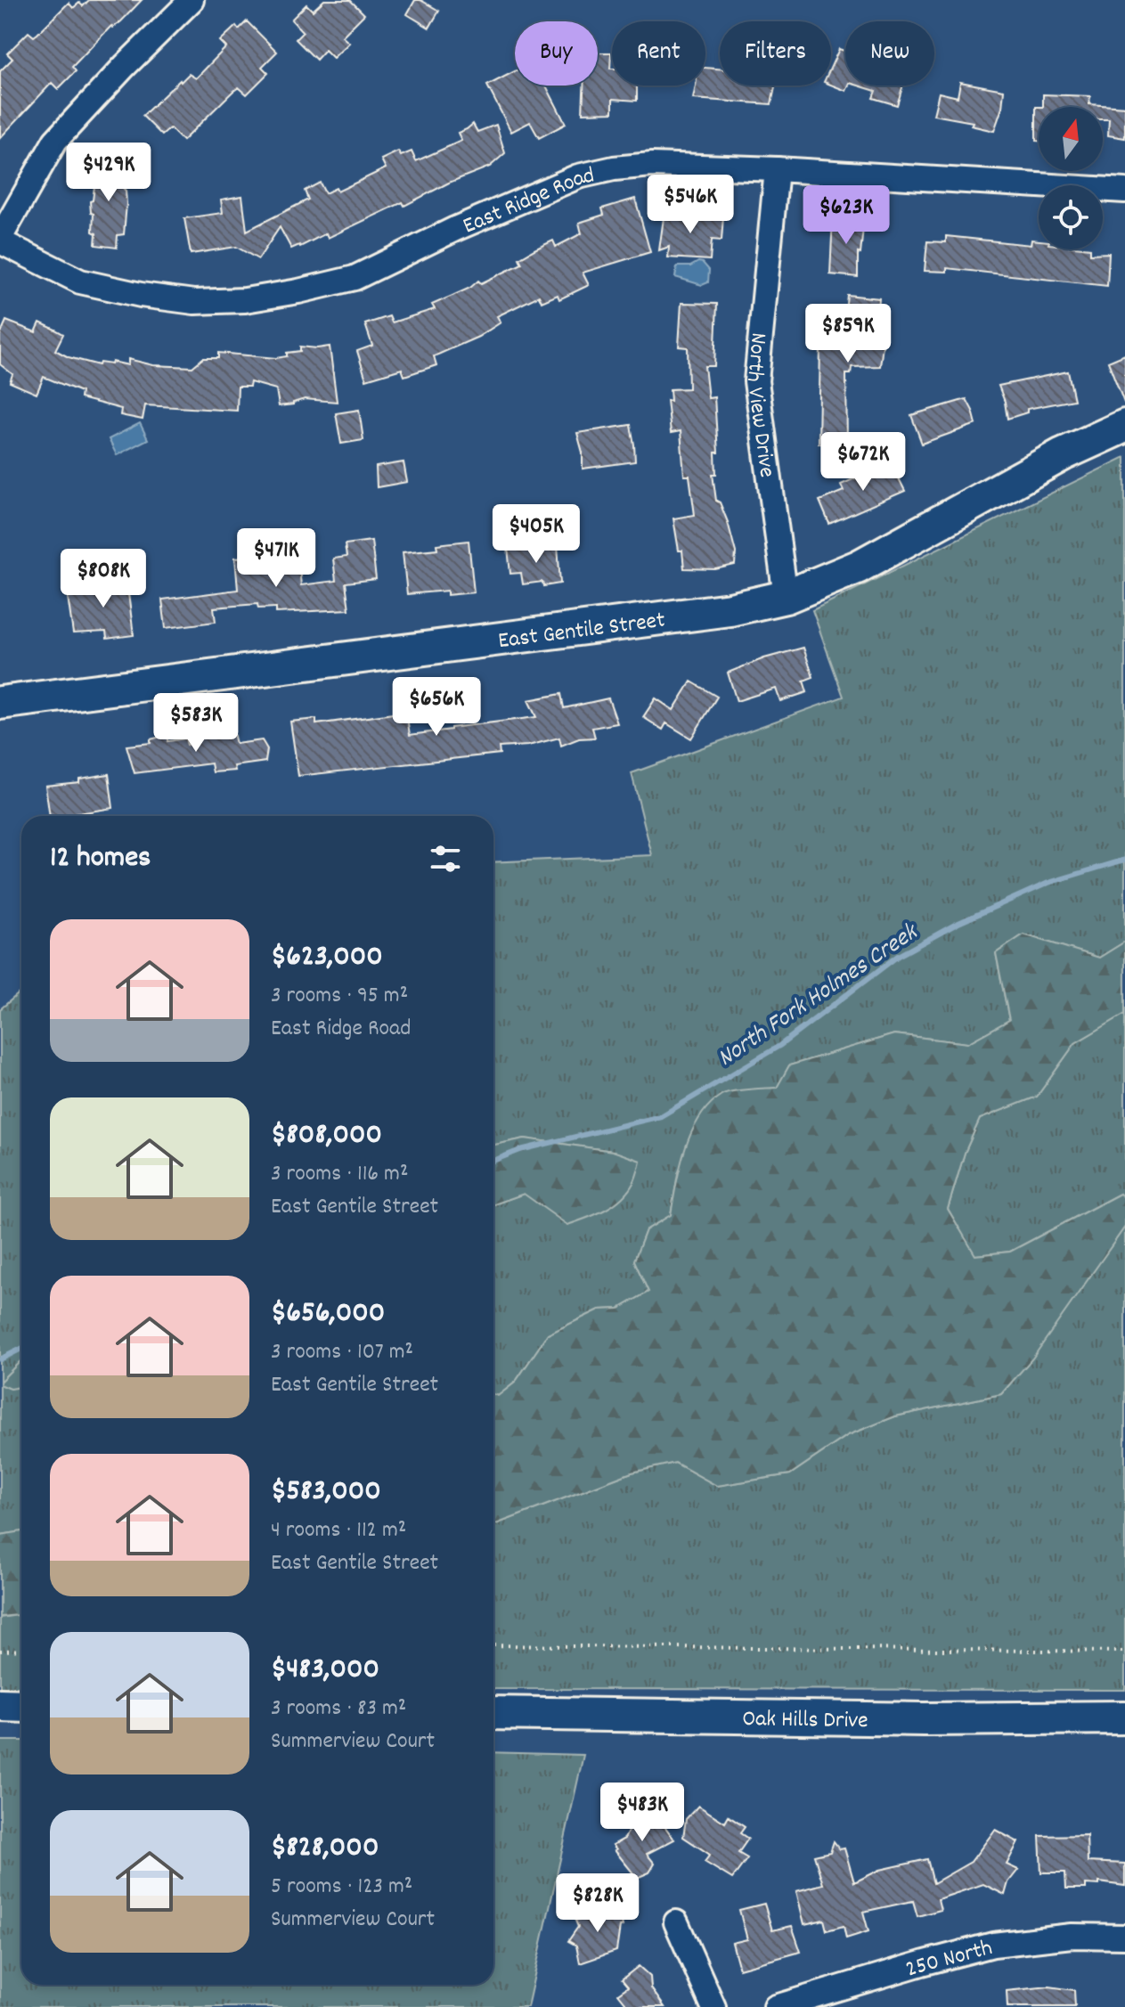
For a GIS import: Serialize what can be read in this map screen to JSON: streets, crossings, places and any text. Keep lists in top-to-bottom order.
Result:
{
  "streets": {
    "street": [
      "East Ridge Road",
      "North View Drive",
      "East Gentile Street",
      "Oak Hills Drive",
      "250 North"
    ]
  },
  "crossings": [
    ["East Ridge Road", "North View Drive"],
    ["North View Drive", "East Gentile Street"]
  ],
  "water": ["North Fork Holmes Creek"],
  "north": "top",
  "page": {
    "chip": [
      "Buy",
      "Rent",
      "Filters",
      "New"
    ],
    "price": [
      "$429K",
      "$546K",
      "$623K",
      "$859K",
      "$672K",
      "$405K",
      "$471K",
      "$808K",
      "$656K",
      "$583K",
      "$483K",
      "$828K"
    ],
    "heading": "12 homes",
    "list": [
      {
        "name": "$623,000",
        "note": "3 rooms · 95 m² · East Ridge Road"
      },
      {
        "name": "$808,000",
        "note": "3 rooms · 116 m² · East Gentile Street"
      },
      {
        "name": "$656,000",
        "note": "3 rooms · 107 m² · East Gentile Street"
      },
      {
        "name": "$583,000",
        "note": "4 rooms · 112 m² · East Gentile Street"
      },
      {
        "name": "$483,000",
        "note": "3 rooms · 83 m² · Summerview Court"
      },
      {
        "name": "$828,000",
        "note": "5 rooms · 123 m² · Summerview Court"
      }
    ]
  }
}
